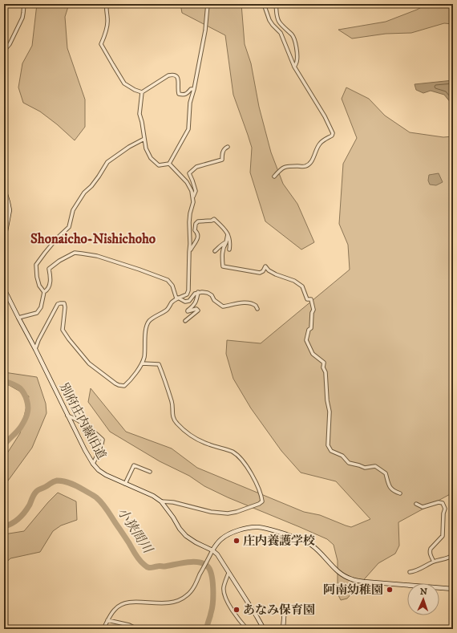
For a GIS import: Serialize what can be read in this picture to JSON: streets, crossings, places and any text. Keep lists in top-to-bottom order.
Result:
{
  "streets": {
    "street": ["別府庄内線旧道"]
  },
  "districts": ["Shonaicho-Nishichoho"],
  "water": ["小狭間川"],
  "places": ["庄内養護学校", "阿南幼稚園", "あなみ保育園"],
  "north": "top"
}
